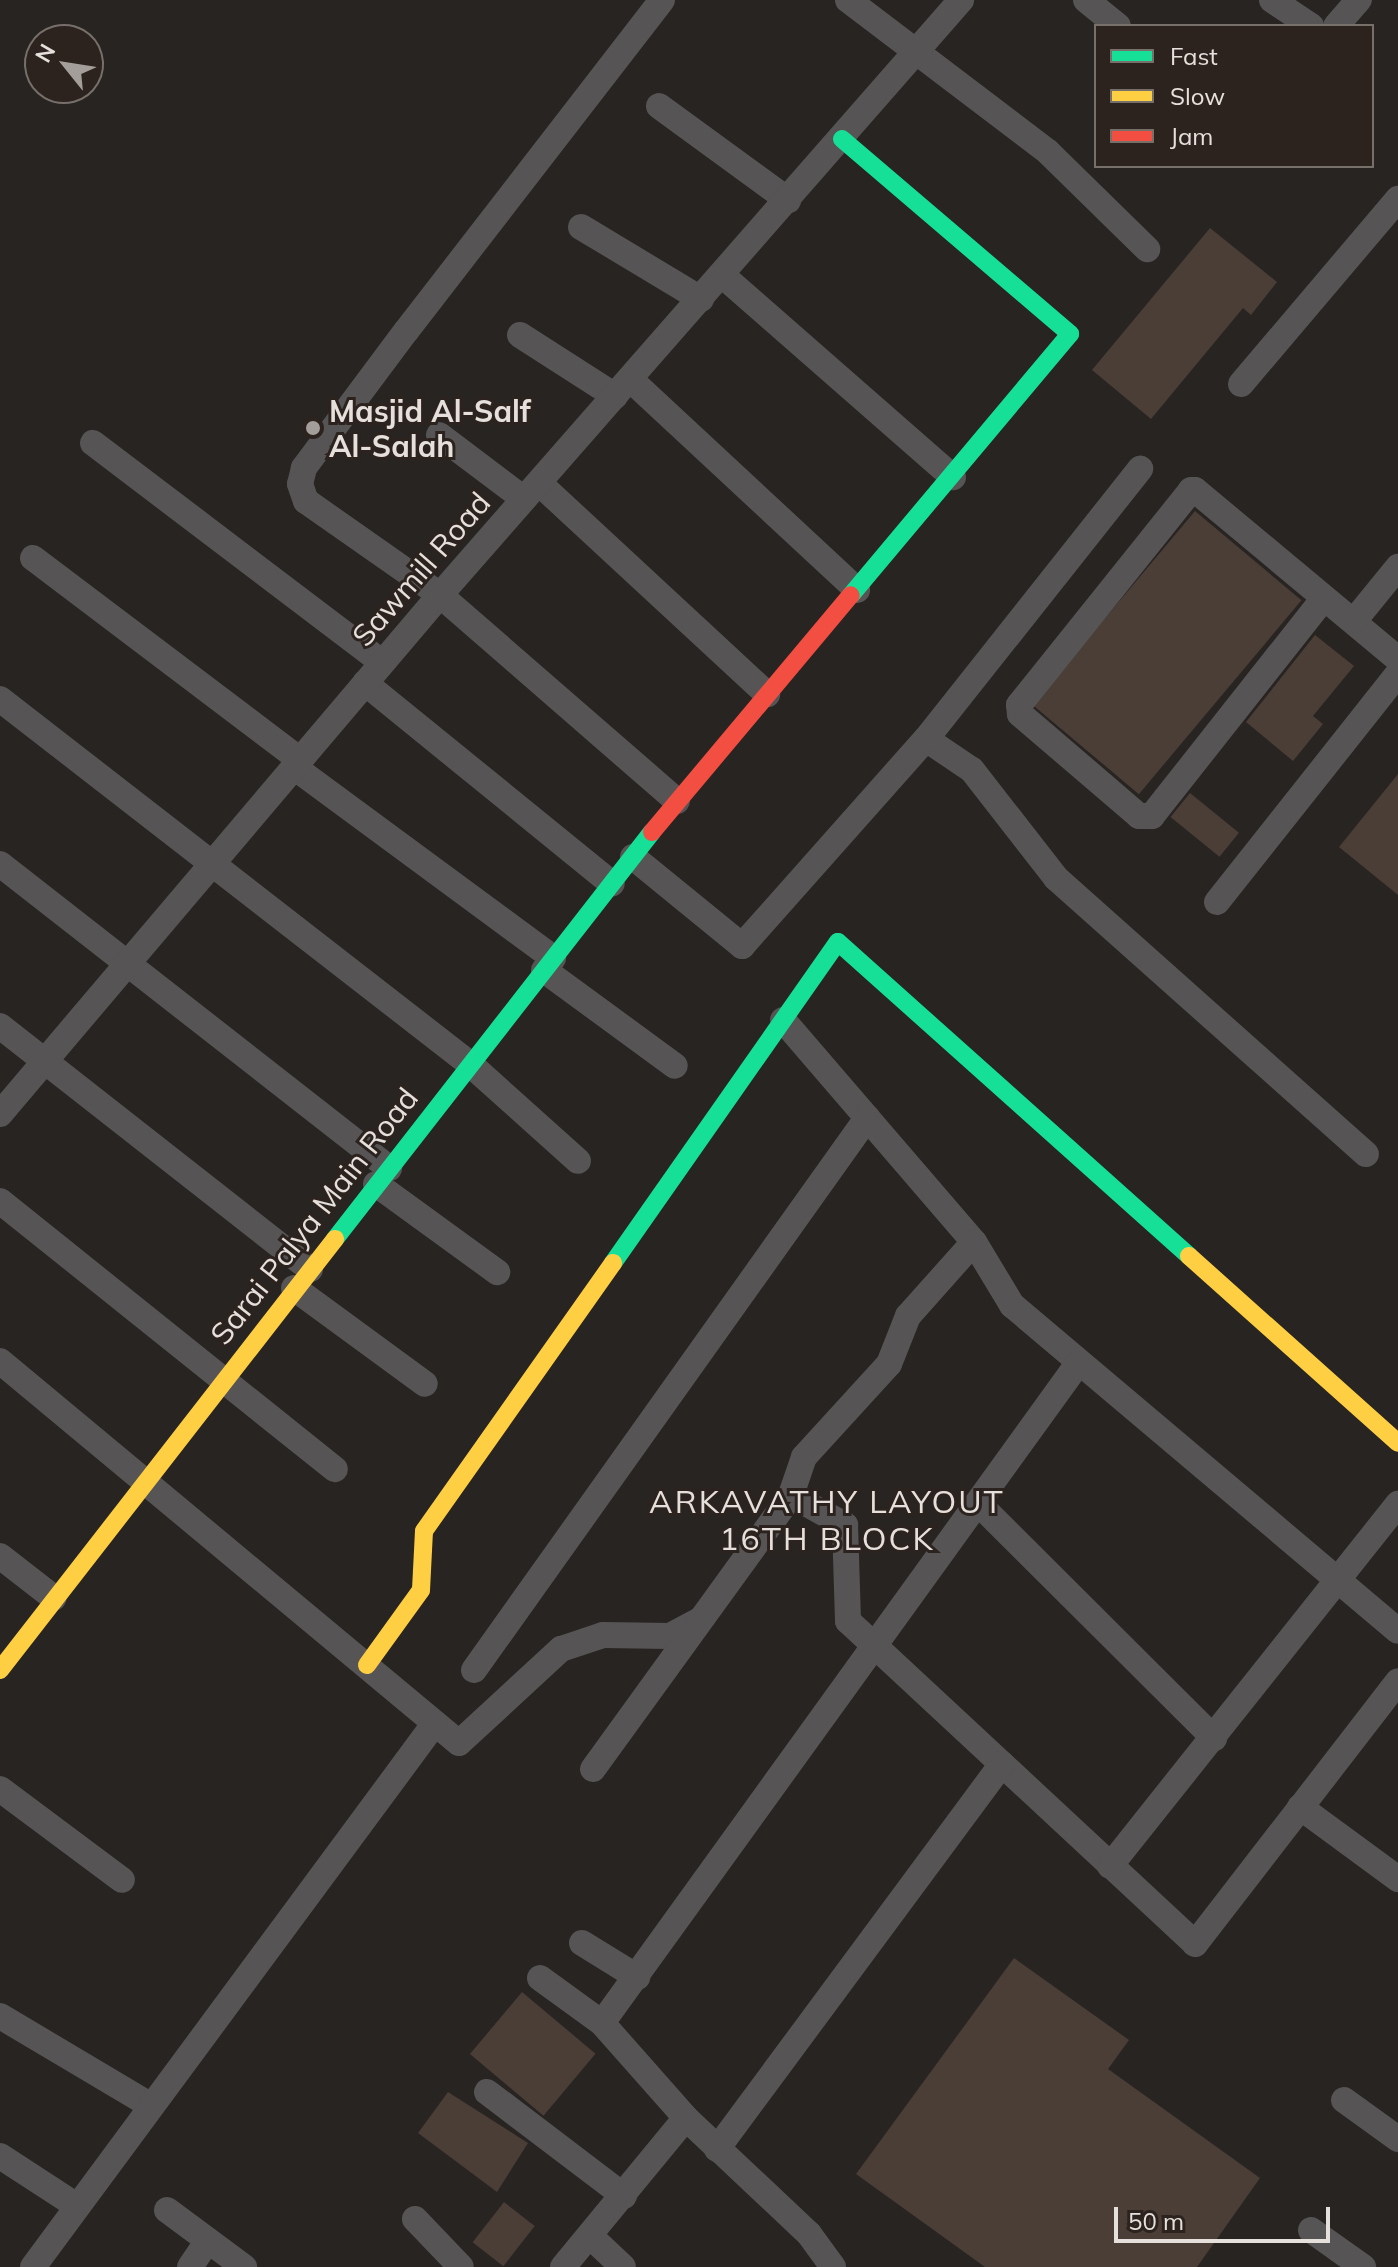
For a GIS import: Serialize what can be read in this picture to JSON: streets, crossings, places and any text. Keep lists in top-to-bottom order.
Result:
{
  "streets": {
    "street": ["Sawmill Road", "Sarai Palya Main Road"]
  },
  "crossings": [
    ["Sawmill Road", "Sarai Palya Main Road"]
  ],
  "districts": ["ARKAVATHY LAYOUT 16TH BLOCK"],
  "places": ["Masjid Al-Salf Al-Salah"],
  "legend": ["Fast", "Slow", "Jam"],
  "scale_bar": "50 m",
  "north": "top left"
}
